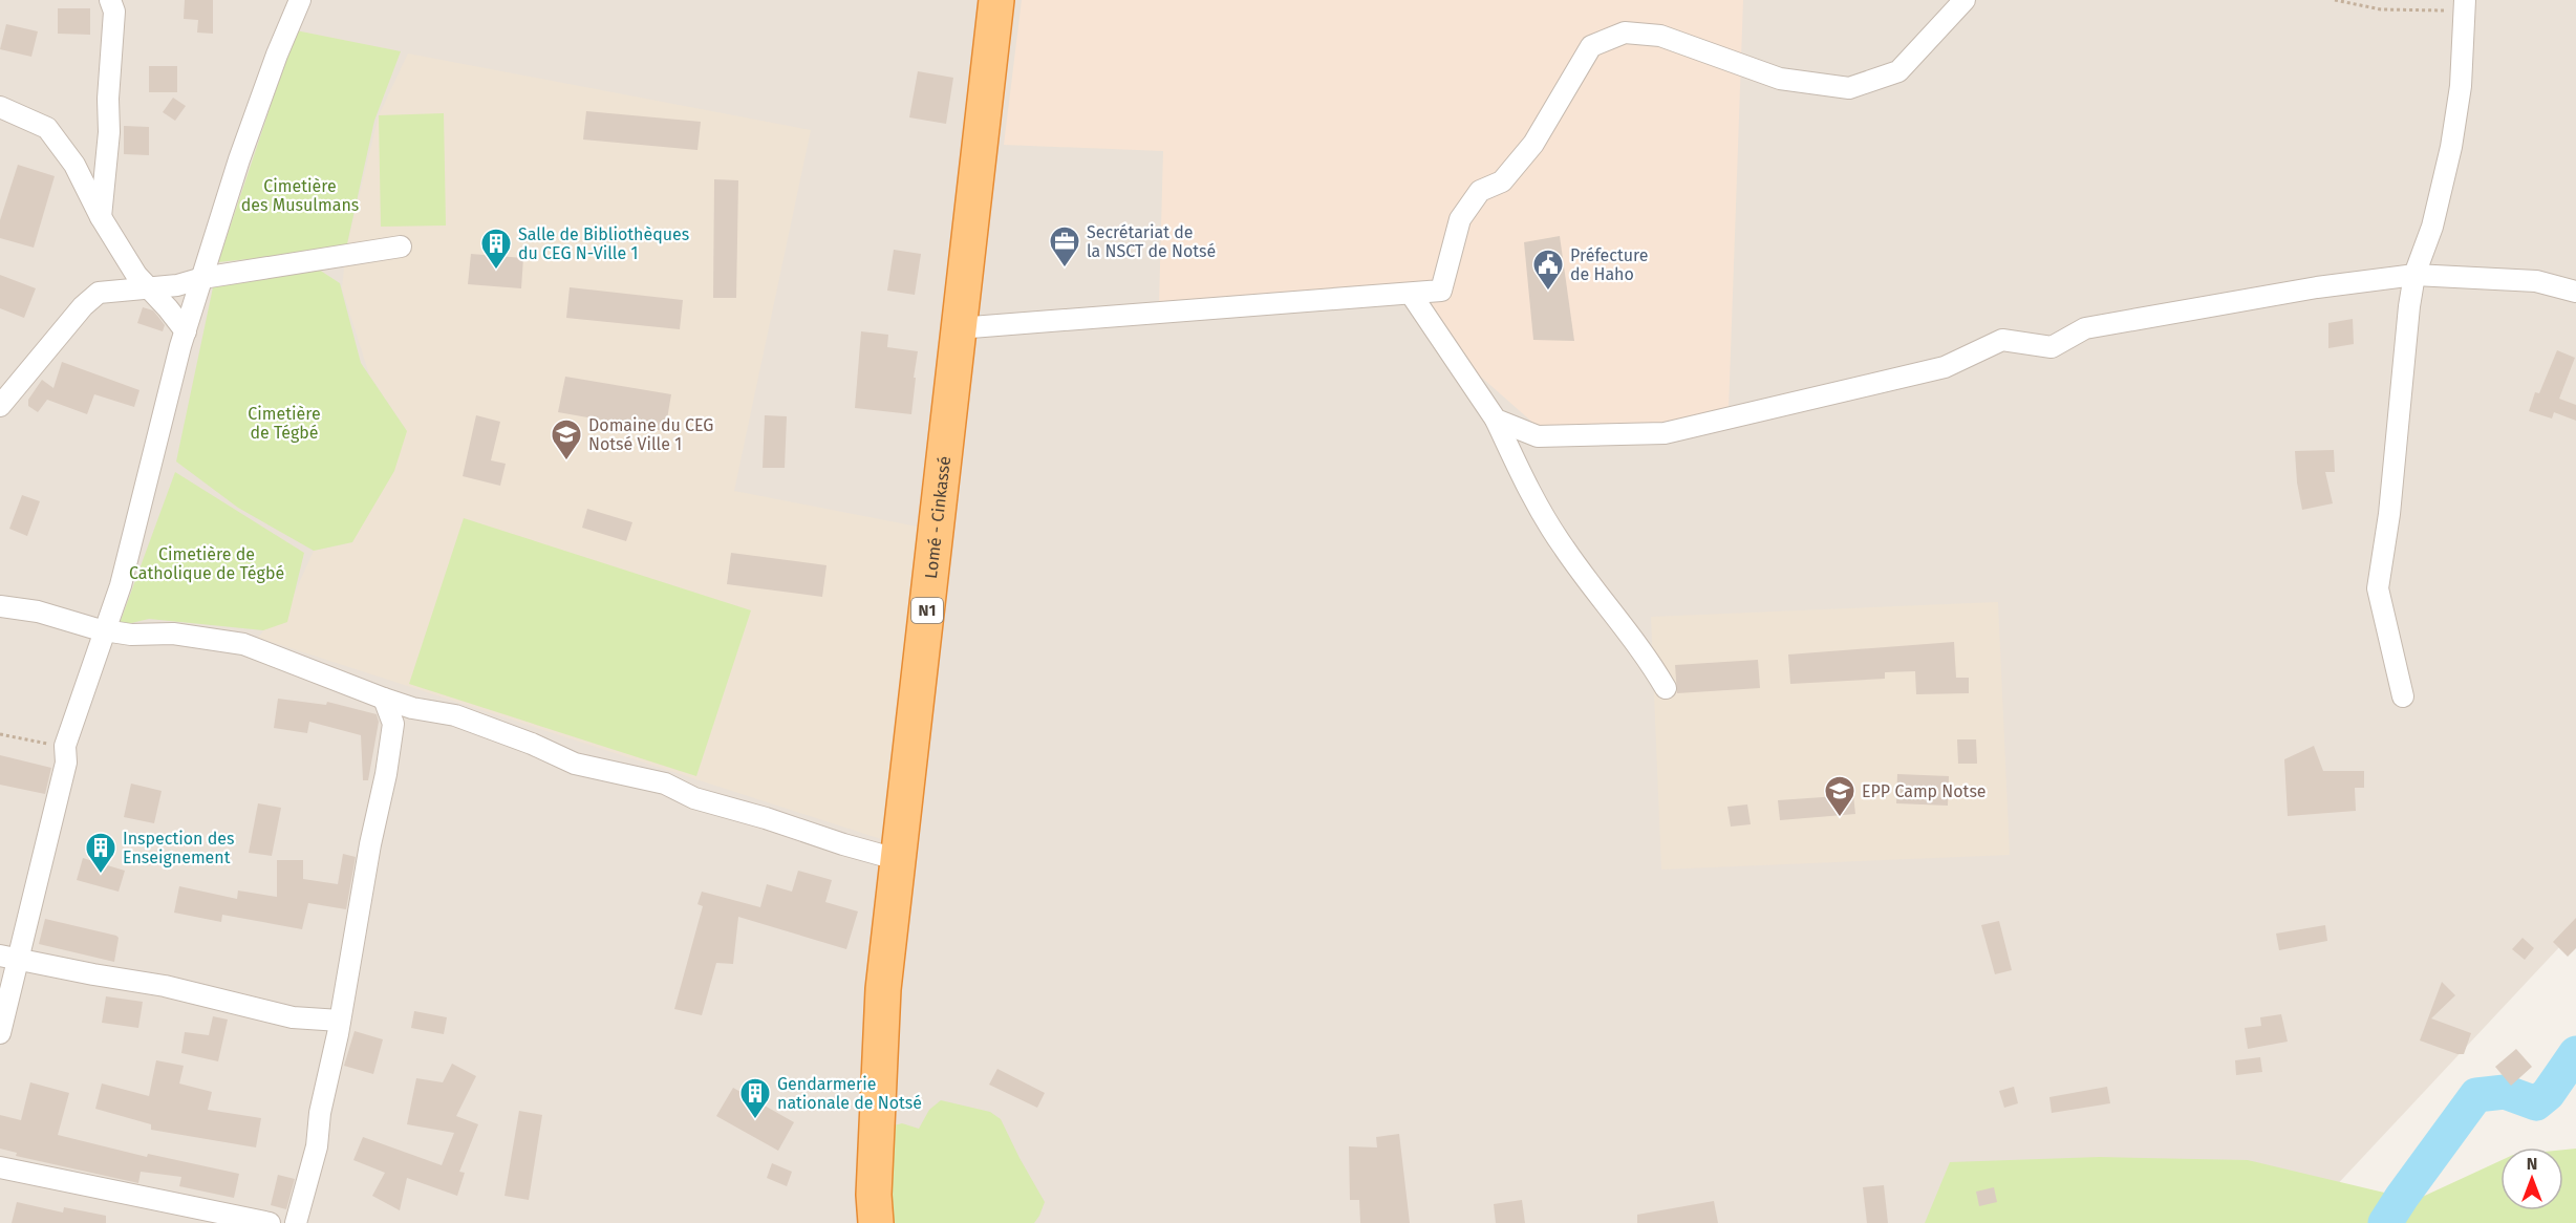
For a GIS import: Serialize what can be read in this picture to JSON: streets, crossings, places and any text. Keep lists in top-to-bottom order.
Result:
{
  "streets": {
    "highway": ["Lomé - Cinkassé", "N1"]
  },
  "parks": ["Cimetière des Musulmans", "Cimetière de Tégbé", "Cimetière de Catholique de Tégbé"],
  "places": {
    "office": ["Secrétariat de la NSCT de Notsé"],
    "building": ["Salle de Bibliothèques du CEG N-Ville 1", "Inspection des Enseignement", "Gendarmerie nationale de Notsé"],
    "public building": ["Préfecture de Haho"],
    "school or university": ["Domaine du CEG Notsé Ville 1", "EPP Camp Notse"]
  },
  "north": "top"
}
